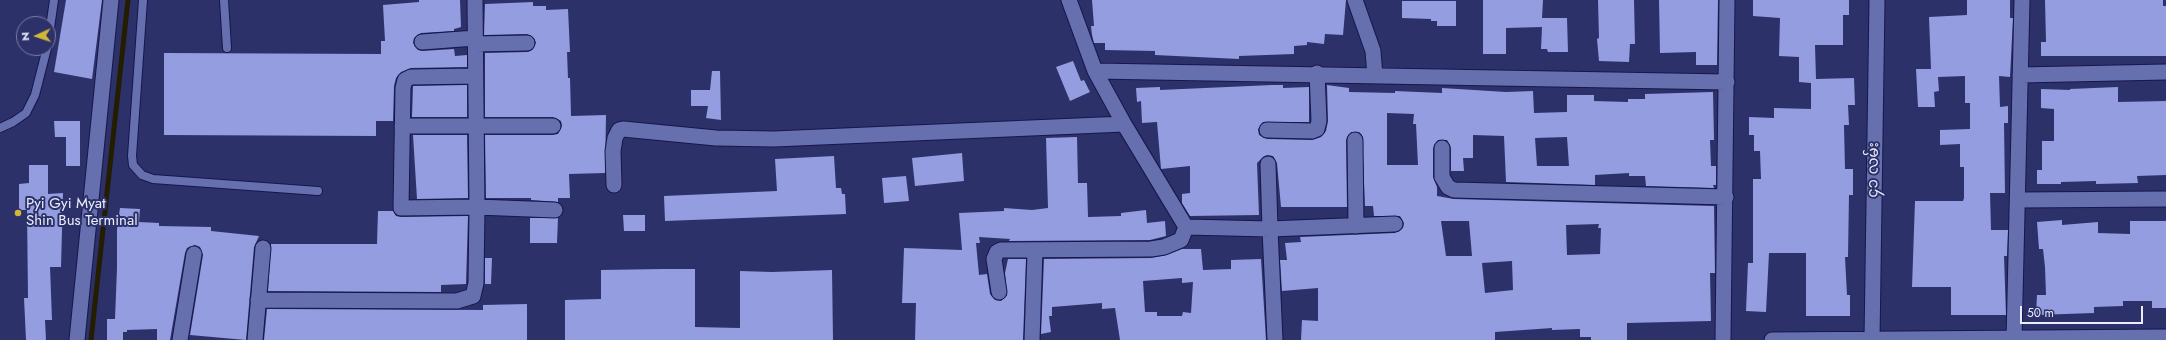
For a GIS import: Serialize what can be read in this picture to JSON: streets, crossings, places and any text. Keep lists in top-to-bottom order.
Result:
{
  "streets": {
    "street": ["၄၁ လမ်း"]
  },
  "places": ["Pyi Gyi Myat Shin Bus Terminal"],
  "scale_bar": "50 m",
  "north": "left"
}
